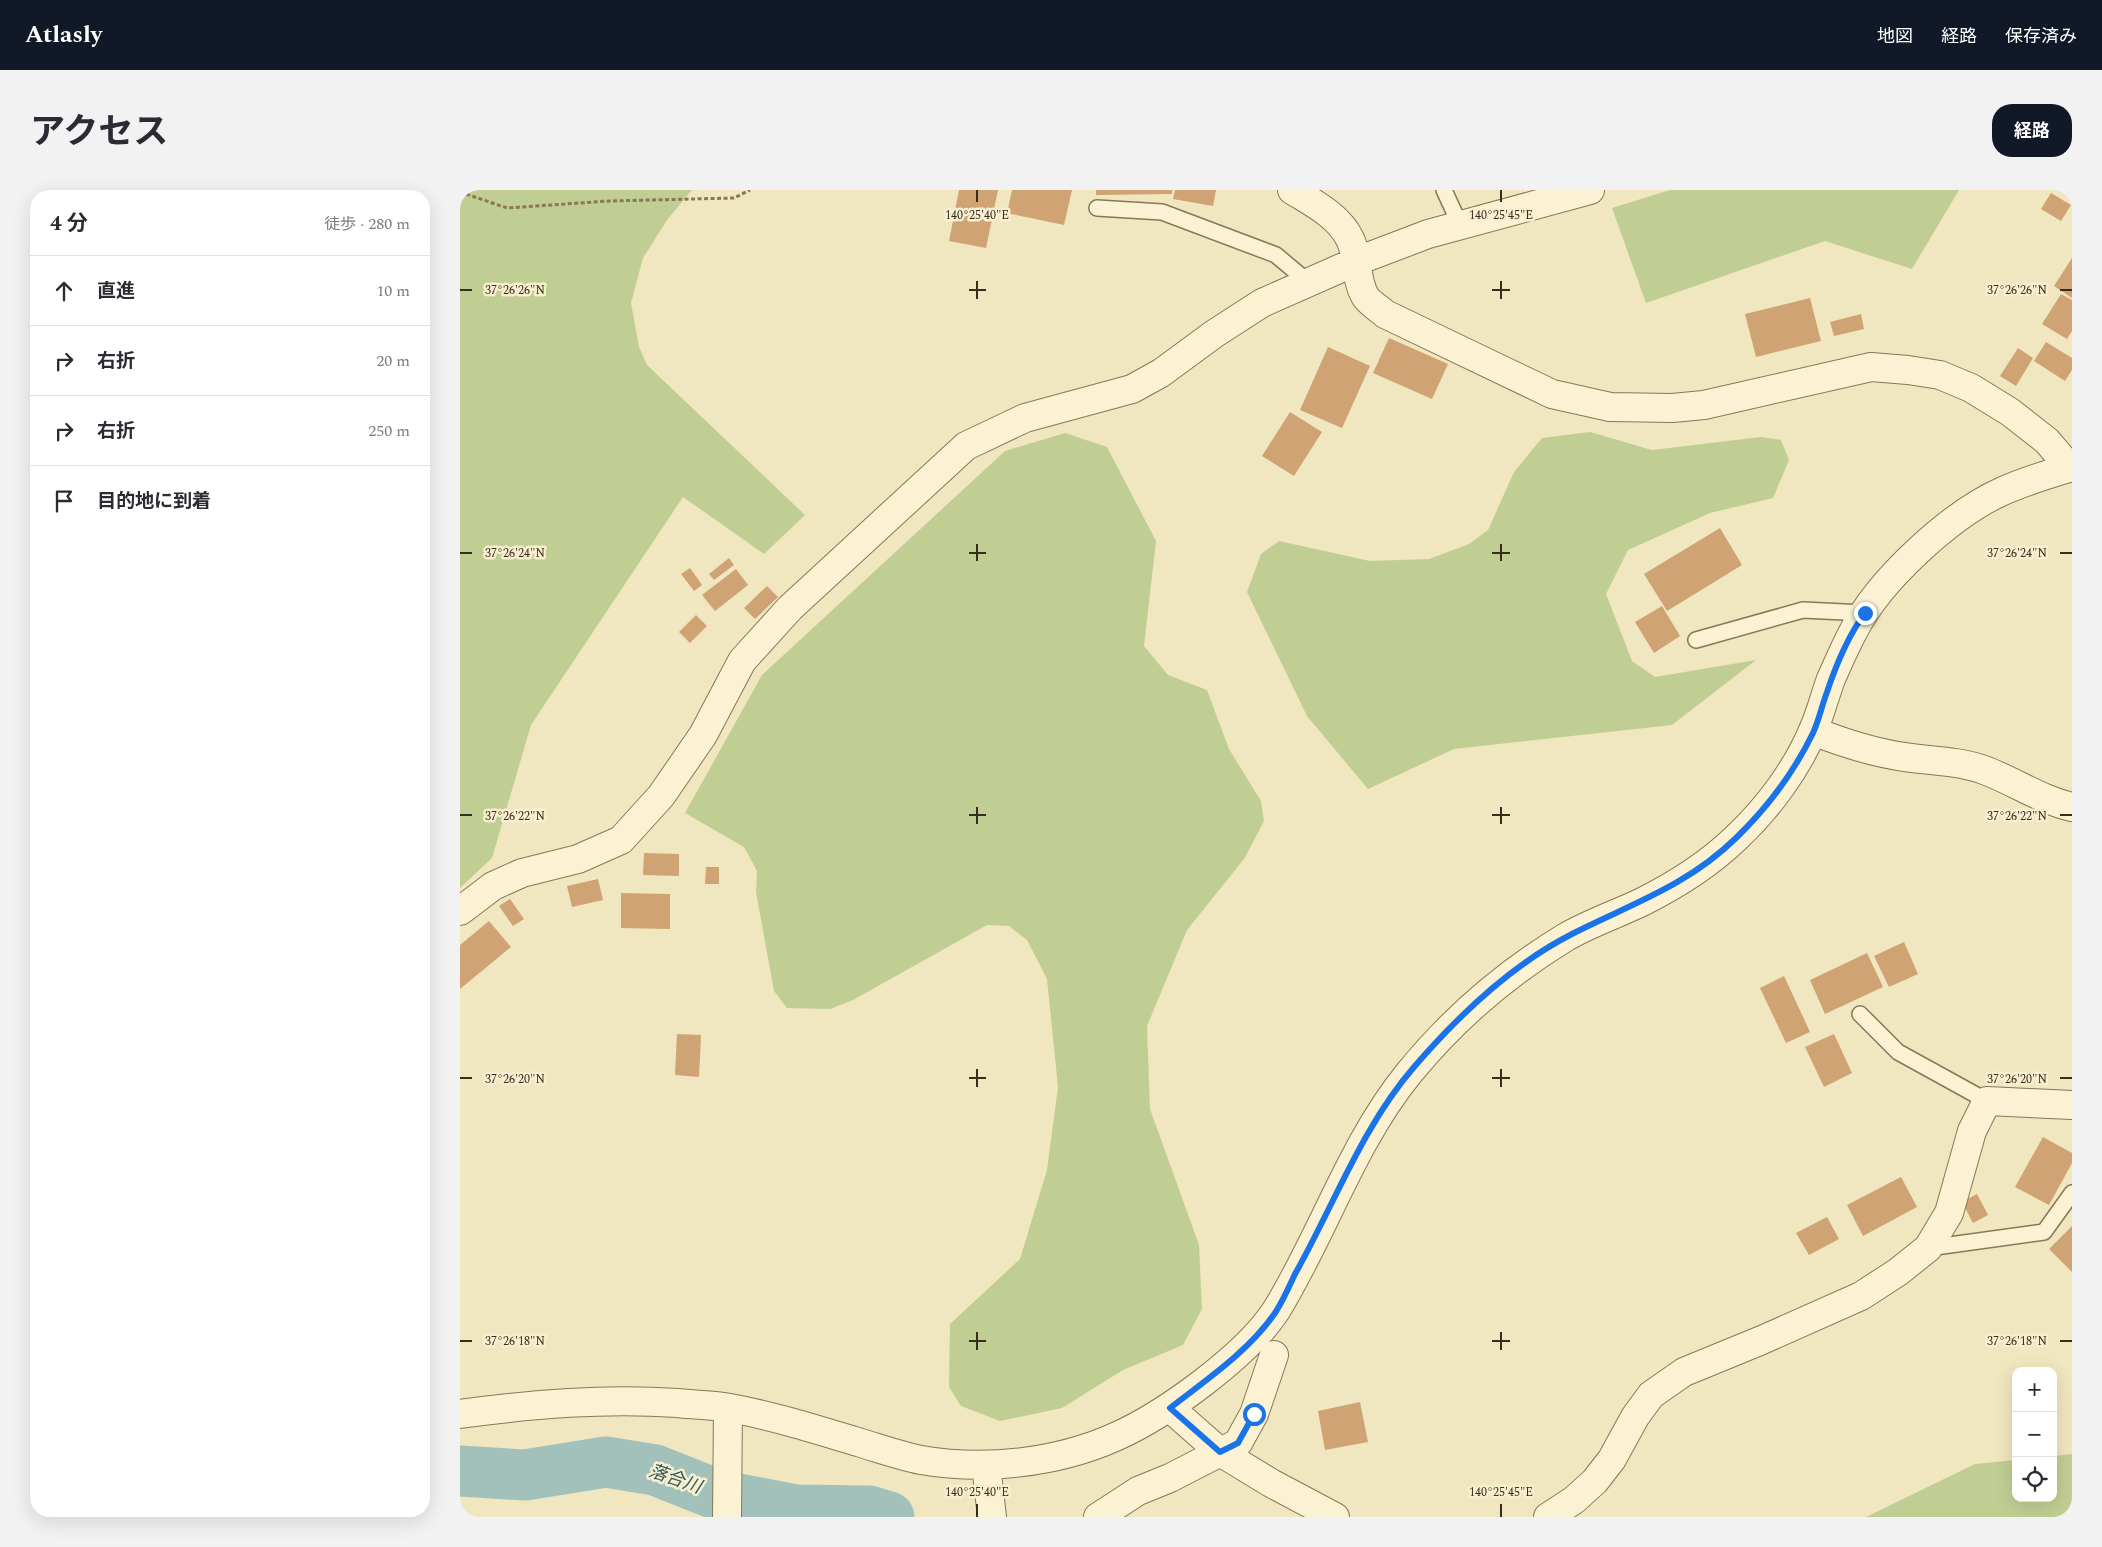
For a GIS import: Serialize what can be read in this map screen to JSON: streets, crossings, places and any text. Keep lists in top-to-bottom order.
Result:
{
  "water": ["落合川"],
  "page": {
    "header": "Atlasly",
    "nav": ["地図", "経路", "保存済み"],
    "title": "アクセス",
    "buttons": "経路",
    "heading": ["4 分", "徒歩 · 280 m"],
    "list": [
      ["直進", "10 m"],
      ["右折", "20 m"],
      ["右折", "250 m"],
      "目的地に到着"
    ],
    "map_buttons": ["+", "−"]
  },
  "coordinates": [
    "140°25'40\"E",
    "140°25'45\"E",
    "37°26'26\"N",
    "37°26'24\"N",
    "37°26'22\"N",
    "37°26'20\"N",
    "37°26'18\"N"
  ]
}
